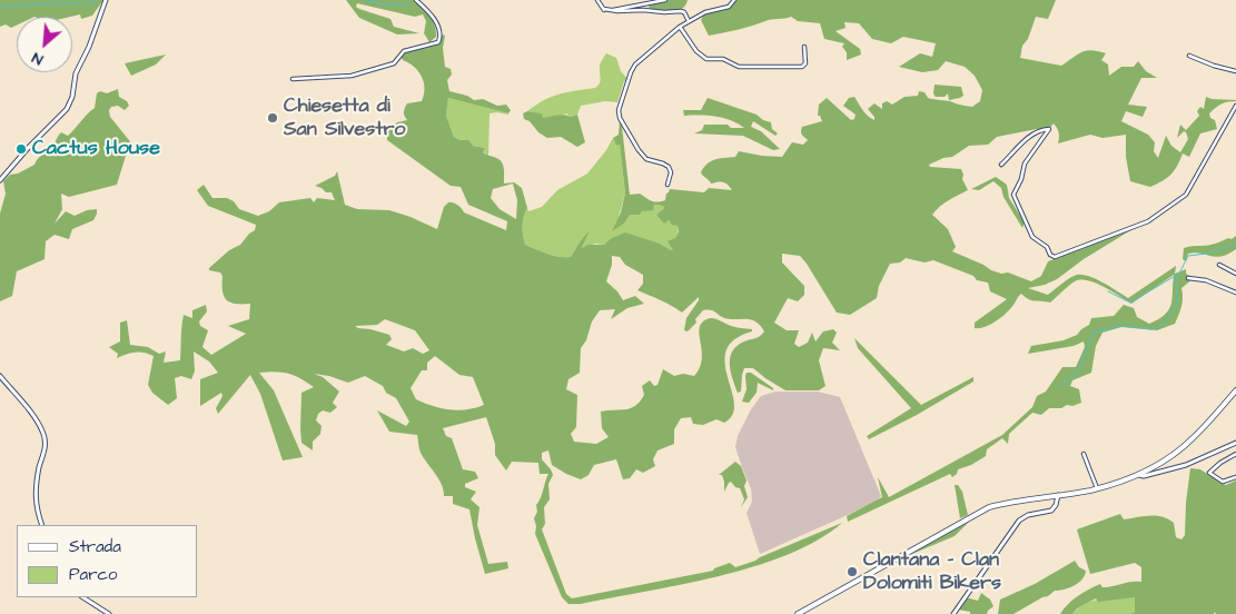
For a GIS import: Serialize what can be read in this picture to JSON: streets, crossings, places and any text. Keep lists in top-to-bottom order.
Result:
{
  "places": ["Chiesetta di San Silvestro", "Cactus House", "Clantana - Clan Dolomiti Bikers"],
  "legend": ["Strada", "Parco"],
  "north": "bottom left"
}
